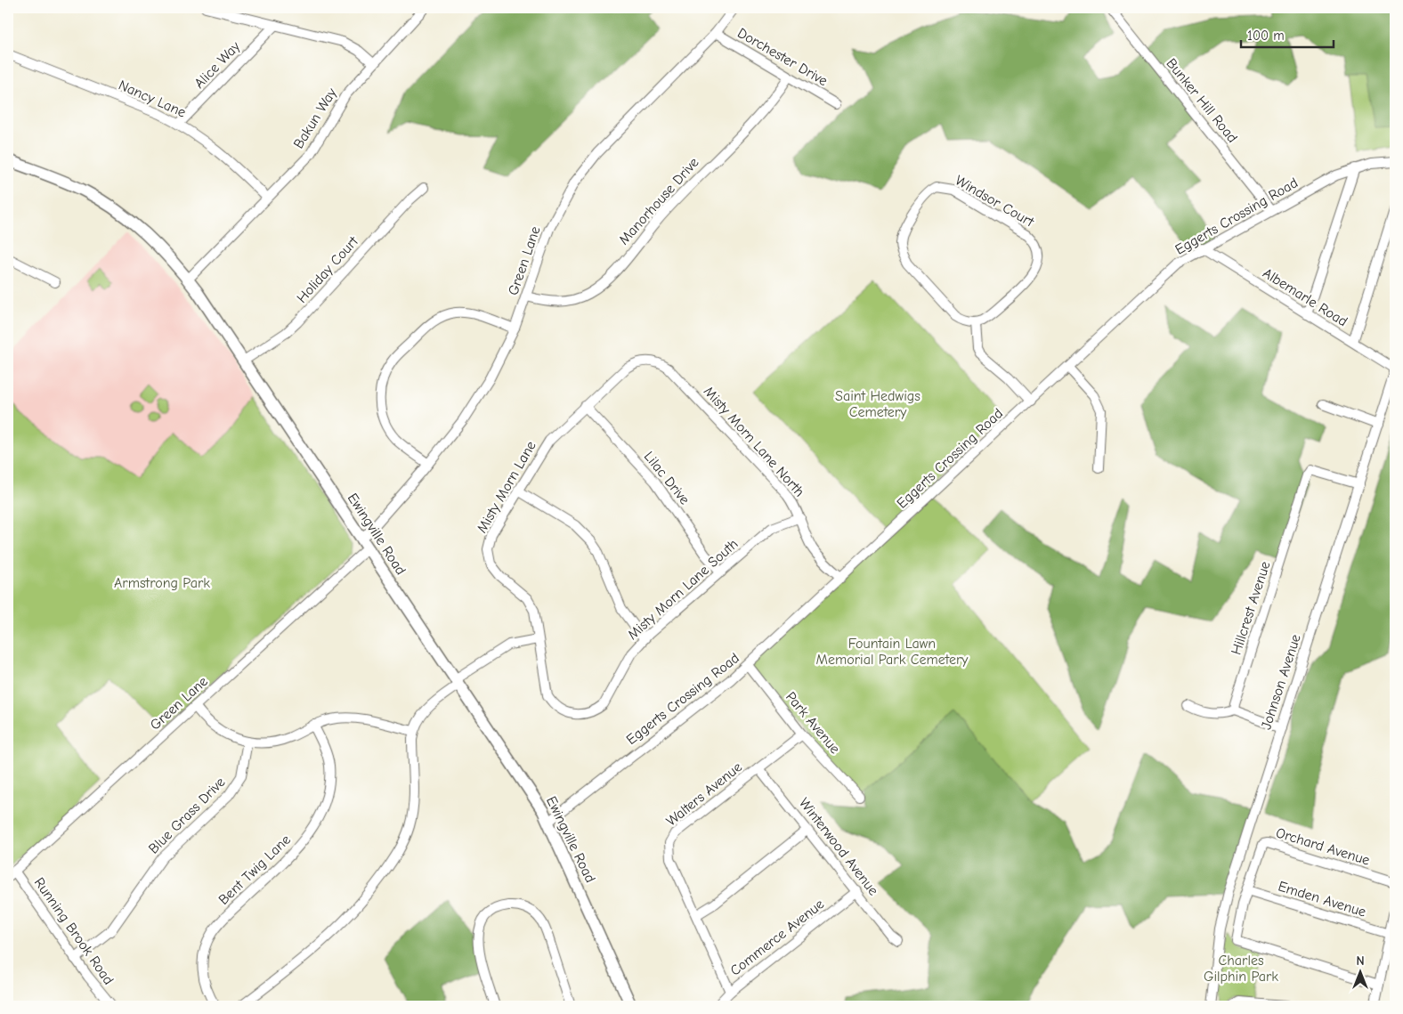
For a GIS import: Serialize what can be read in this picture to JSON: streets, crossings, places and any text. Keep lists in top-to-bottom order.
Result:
{
  "streets": {
    "main road": ["Ewingville Road"],
    "street": [
      "Dorchester Drive",
      "Alice Way",
      "Nancy Lane",
      "Bunker Hill Road",
      "Bakun Way",
      "Manorhouse Drive",
      "Windsor Court",
      "Eggerts Crossing Road",
      "Green Lane",
      "Holiday Court",
      "Albemarle Road",
      "Misty Morn Lane North",
      "Lilac Drive",
      "Misty Morn Lane",
      "Misty Morn Lane South",
      "Hillcrest Avenue",
      "Johnson Avenue",
      "Park Avenue",
      "Walters Avenue",
      "Blue Grass Drive",
      "Winterwood Avenue",
      "Orchard Avenue",
      "Bent Twig Lane",
      "Emden Avenue",
      "Running Brook Road",
      "Commerce Avenue"
    ]
  },
  "crossings": [
    ["Dorchester Drive", "Manorhouse Drive"],
    ["Dorchester Drive", "Green Lane"],
    ["Alice Way", "Nancy Lane"],
    ["Nancy Lane", "Bakun Way"],
    ["Bunker Hill Road", "Eggerts Crossing Road"],
    ["Bakun Way", "Ewingville Road"],
    ["Manorhouse Drive", "Green Lane"],
    ["Eggerts Crossing Road", "Albemarle Road"],
    ["Eggerts Crossing Road", "Misty Morn Lane North"],
    ["Eggerts Crossing Road", "Ewingville Road"],
    ["Eggerts Crossing Road", "Park Avenue"],
    ["Green Lane", "Ewingville Road"],
    ["Green Lane", "Running Brook Road"],
    ["Holiday Court", "Ewingville Road"],
    ["Albemarle Road", "Johnson Avenue"],
    ["Misty Morn Lane North", "Misty Morn Lane"],
    ["Misty Morn Lane North", "Misty Morn Lane South"],
    ["Lilac Drive", "Misty Morn Lane"],
    ["Lilac Drive", "Misty Morn Lane South"],
    ["Misty Morn Lane", "Misty Morn Lane South"],
    ["Hillcrest Avenue", "Johnson Avenue"],
    ["Park Avenue", "Walters Avenue"],
    ["Walters Avenue", "Winterwood Avenue"],
    ["Walters Avenue", "Commerce Avenue"],
    ["Blue Grass Drive", "Running Brook Road"],
    ["Winterwood Avenue", "Commerce Avenue"],
    ["Orchard Avenue", "Emden Avenue"]
  ],
  "parks": [
    "Saint Hedwigs Cemetery",
    "Armstrong Park",
    "Fountain Lawn Memorial Park Cemetery",
    "Charles Gilphin Park"
  ],
  "scale_bar": "100 m",
  "north": "top"
}
